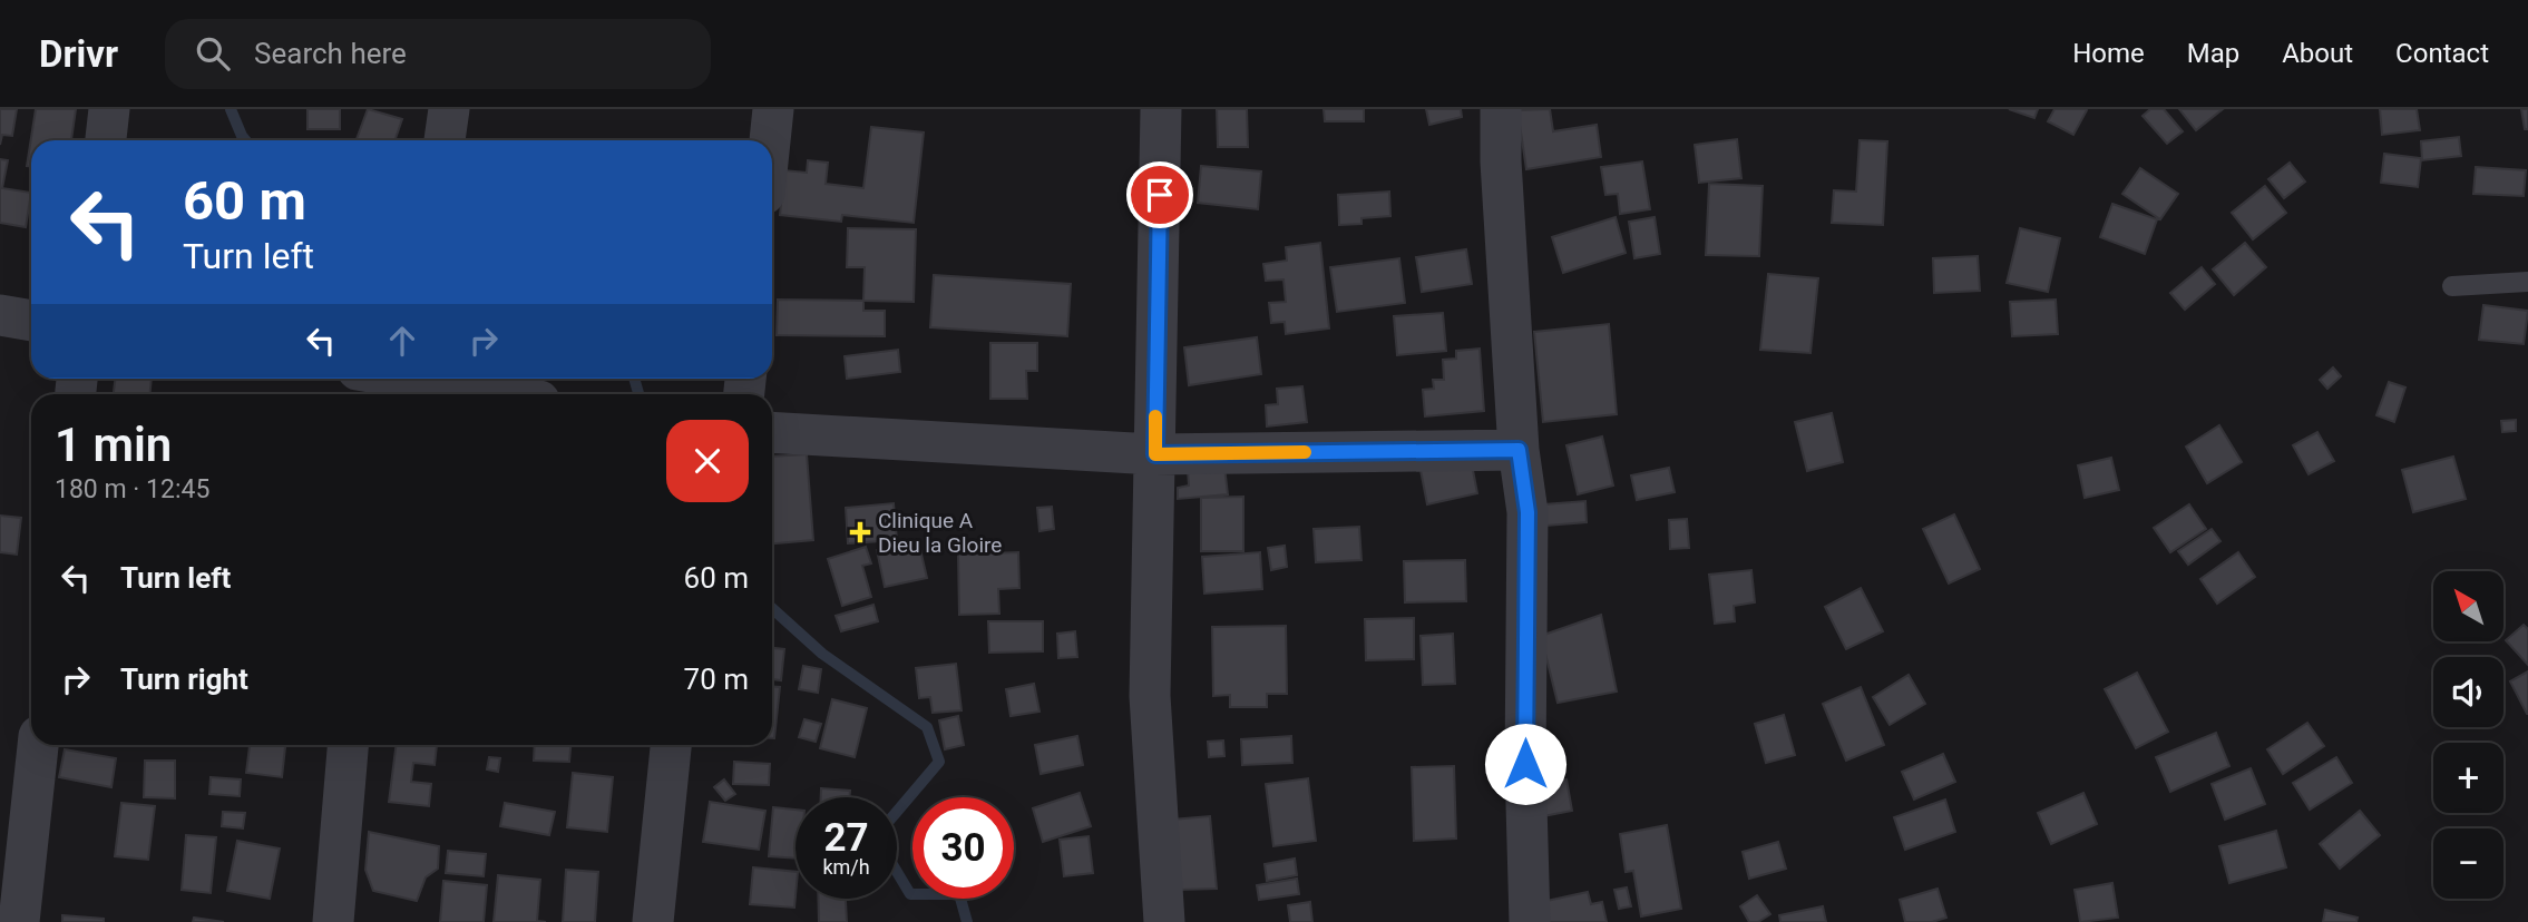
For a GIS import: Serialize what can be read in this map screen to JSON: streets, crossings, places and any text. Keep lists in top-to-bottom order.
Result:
{
  "places": {
    "health": ["Clinique A Dieu la Gloire"]
  },
  "north": "top left",
  "page": {
    "header": "Drivr",
    "search": "Search here",
    "nav": [
      "Home",
      "Map",
      "About",
      "Contact"
    ],
    "turn": ["60 m", "Turn left"],
    "heading": ["1 min", "180 m · 12:45"],
    "list": [
      {
        "name": "Turn left",
        "value": "60 m"
      },
      {
        "name": "Turn right",
        "value": "70 m"
      }
    ],
    "map_buttons": ["+", "−"],
    "speed": "27 km/h",
    "limit": "30"
  }
}
